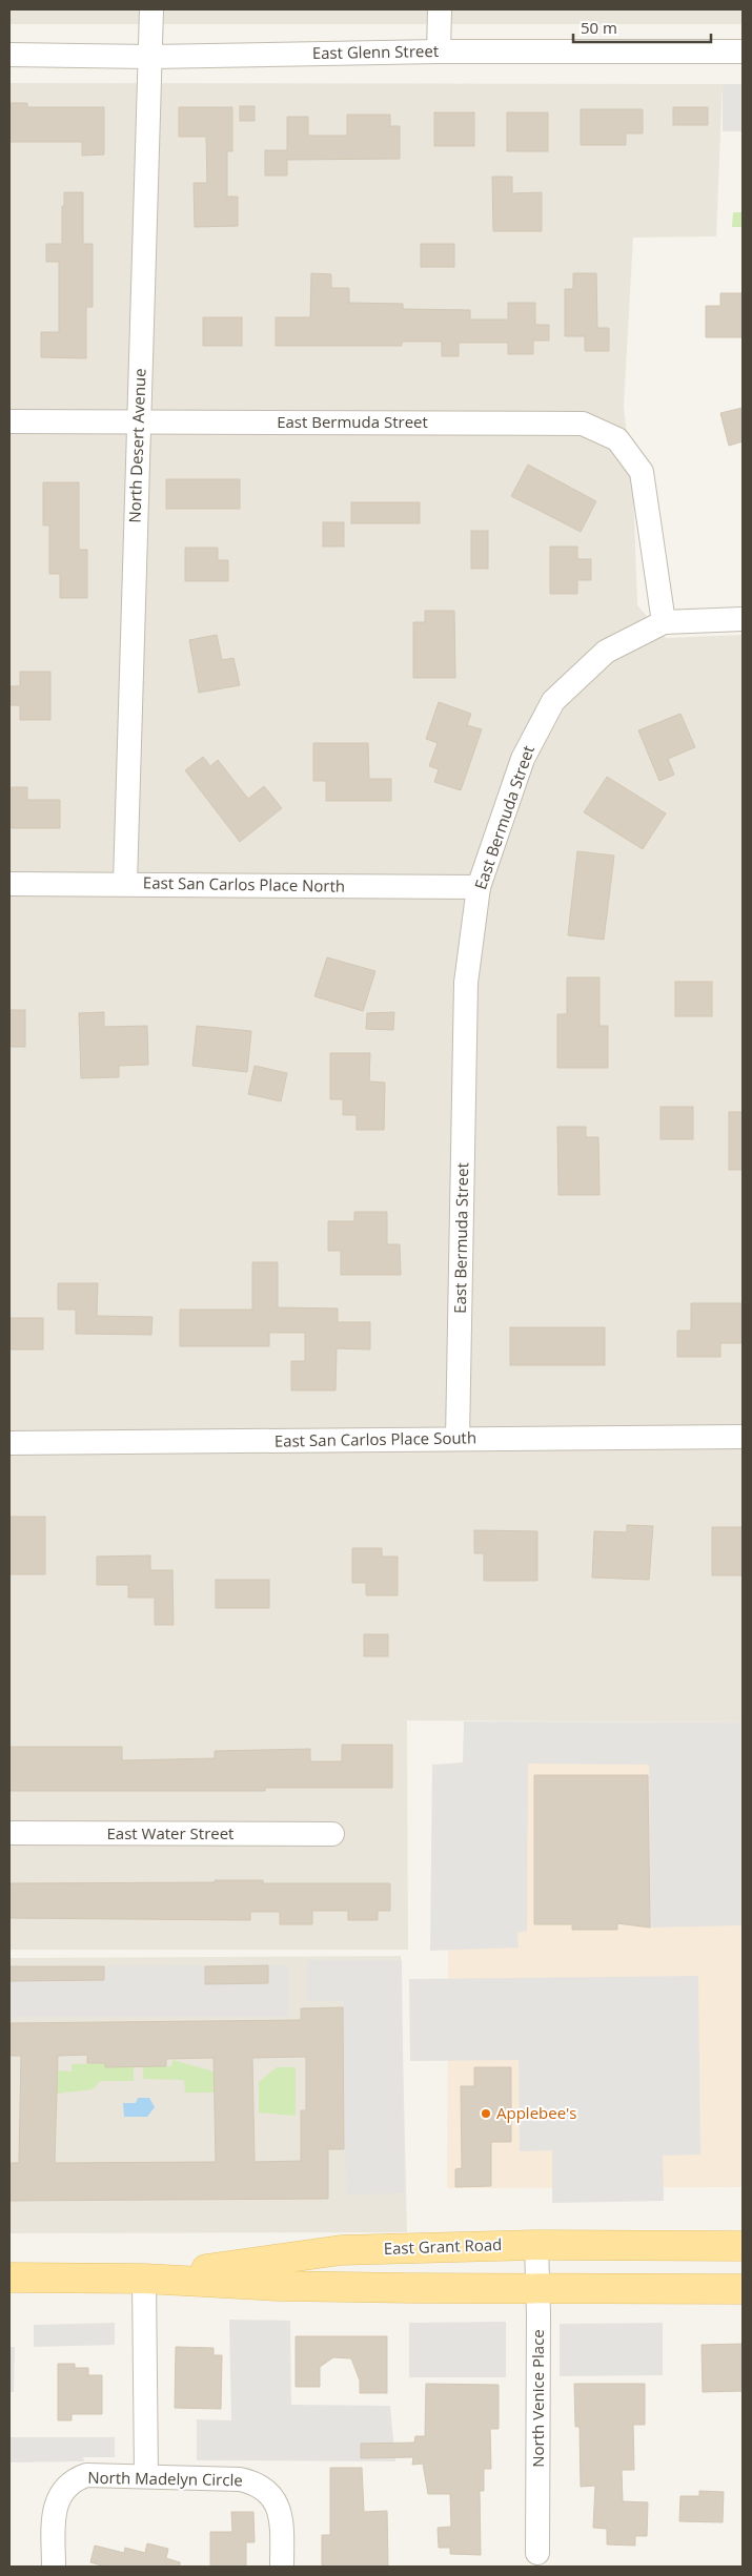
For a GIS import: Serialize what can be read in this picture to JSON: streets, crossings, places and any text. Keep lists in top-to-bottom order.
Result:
{
  "streets": {
    "main road": ["East Grant Road"],
    "street": [
      "East Glenn Street",
      "East Bermuda Street",
      "North Desert Avenue",
      "East San Carlos Place North",
      "East San Carlos Place South",
      "East Water Street",
      "North Venice Place",
      "North Madelyn Circle"
    ]
  },
  "crossings": [
    ["East Glenn Street", "North Desert Avenue"],
    ["East Bermuda Street", "North Desert Avenue"],
    ["East Bermuda Street", "East San Carlos Place North"],
    ["East Bermuda Street", "East San Carlos Place South"],
    ["North Desert Avenue", "East San Carlos Place North"],
    ["East Grant Road", "North Venice Place"]
  ],
  "places": ["Applebee's"],
  "scale_bar": "50 m"
}
